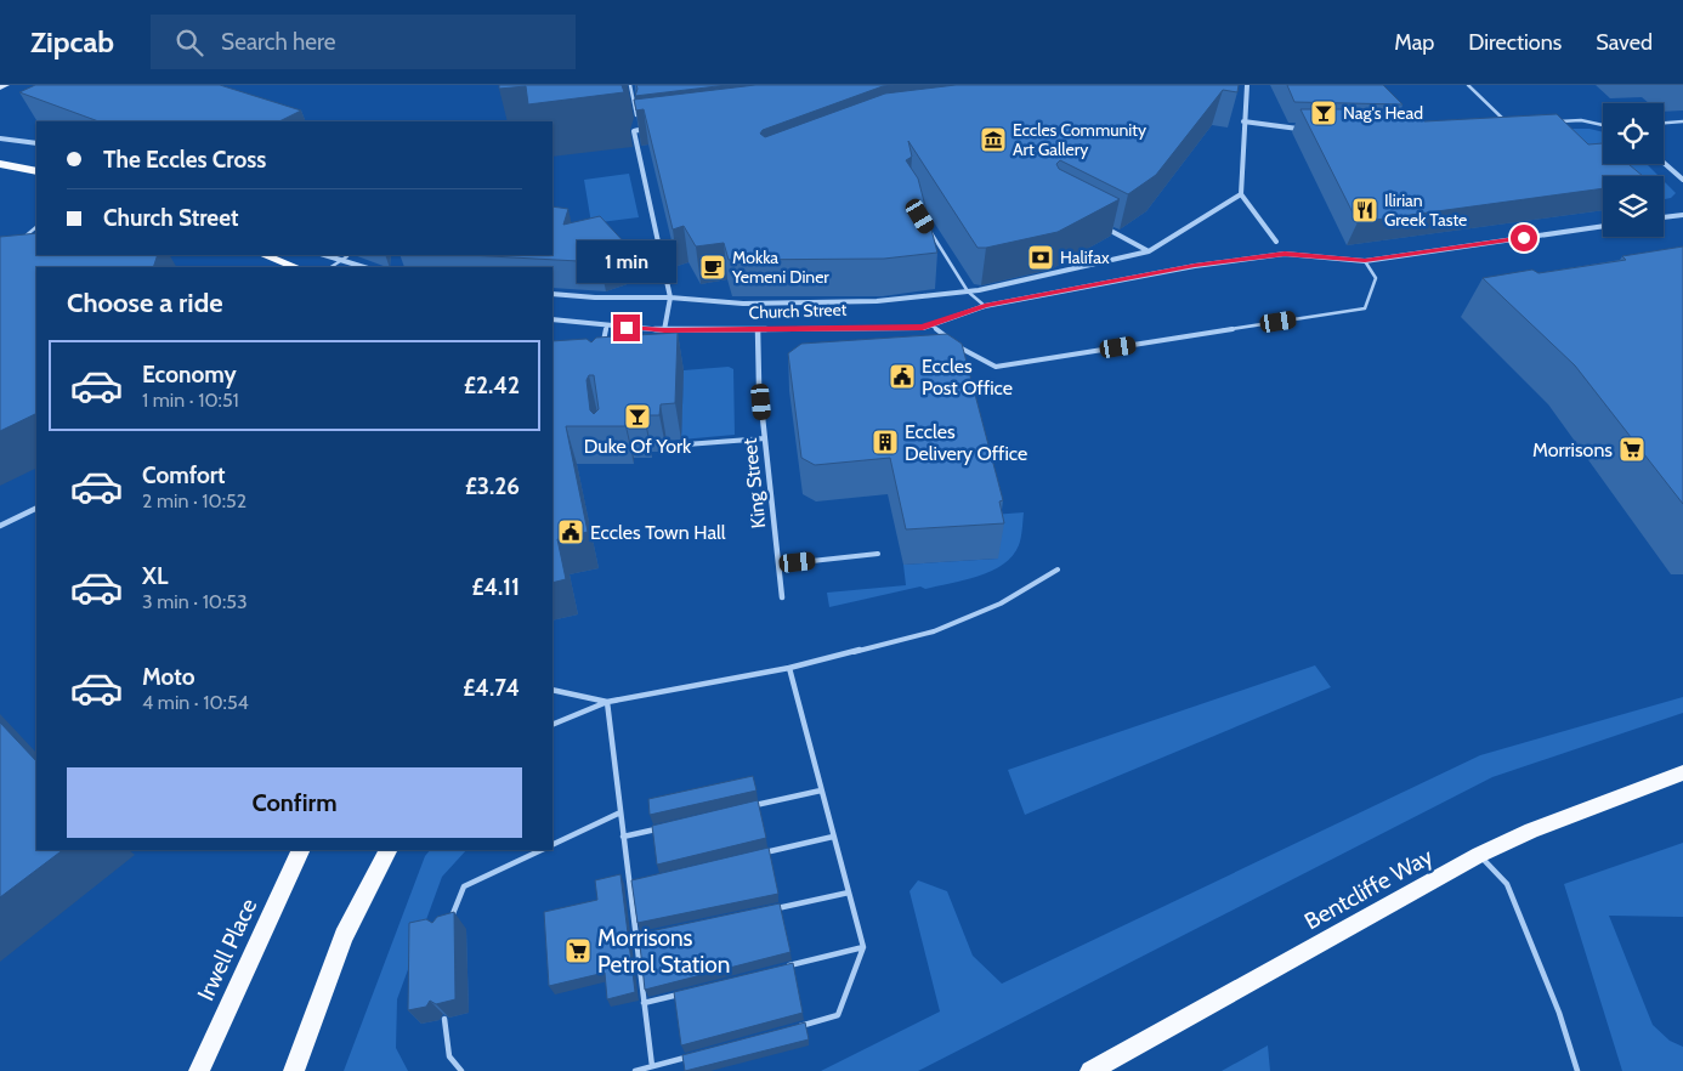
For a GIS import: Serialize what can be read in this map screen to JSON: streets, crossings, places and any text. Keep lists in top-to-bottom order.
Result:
{
  "streets": {
    "main road": ["Bentcliffe Way", "Irwell Place"],
    "street": ["Church Street", "King Street"]
  },
  "crossings": [
    ["Church Street", "King Street"]
  ],
  "places": {
    "bar": ["Nag's Head", "Duke Of York"],
    "museum": ["Eccles Community Art Gallery"],
    "restaurant": ["Ilirian Greek Taste"],
    "bank": ["Halifax"],
    "cafe": ["Mokka Yemeni Diner"],
    "public building": ["Eccles Post Office", "Eccles Town Hall"],
    "building": ["Eccles Delivery Office"],
    "supermarket": ["Morrisons", "Morrisons Petrol Station"]
  },
  "page": {
    "header": "Zipcab",
    "search": "Search here",
    "nav": ["Map", "Directions", "Saved"],
    "banner": ["The Eccles Cross", "Church Street"],
    "bubble": "1 min",
    "heading": "Choose a ride",
    "list": [
      {
        "name": "Economy",
        "note": "1 min · 10:51",
        "value": "£2.42"
      },
      {
        "name": "Comfort",
        "note": "2 min · 10:52",
        "value": "£3.26"
      },
      {
        "name": "XL",
        "note": "3 min · 10:53",
        "value": "£4.11"
      },
      {
        "name": "Moto",
        "note": "4 min · 10:54",
        "value": "£4.74"
      }
    ],
    "buttons": "Confirm"
  }
}
